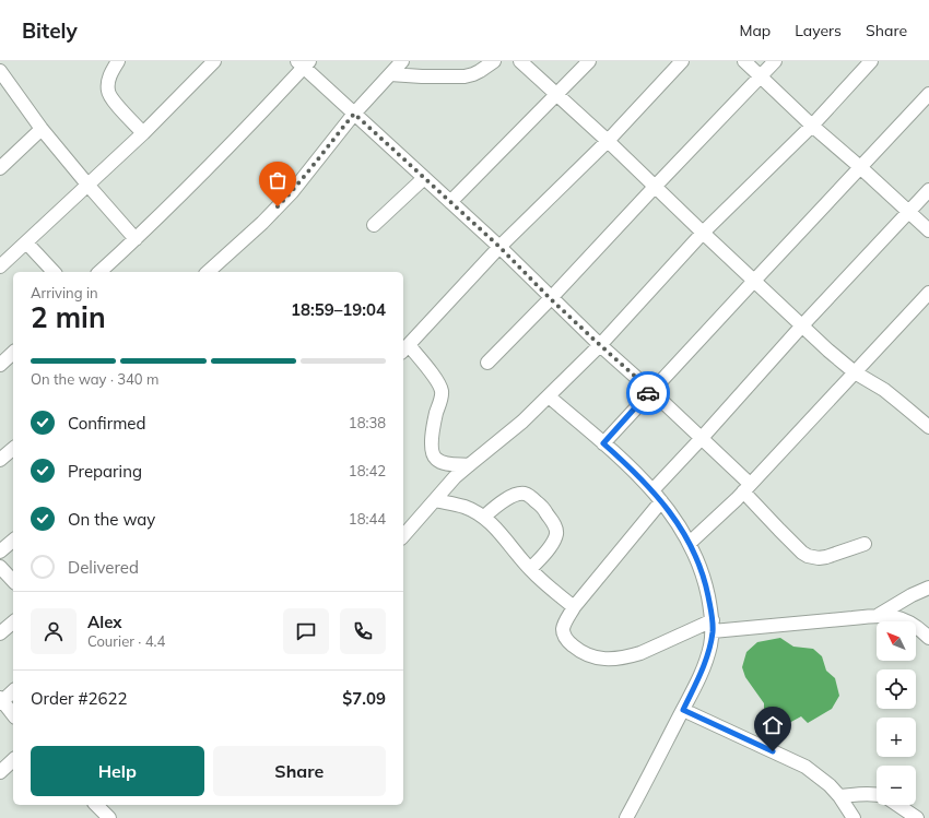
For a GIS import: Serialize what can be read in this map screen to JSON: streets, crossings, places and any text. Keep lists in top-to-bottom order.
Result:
{
  "north": "top left",
  "page": {
    "header": "Bitely",
    "nav": ["Map", "Layers", "Share"],
    "heading": ["2 min", "Arriving in", "18:59–19:04"],
    "panel": [
      "Alex",
      "Courier · 4.4",
      "Order #2622",
      "$7.09"
    ],
    "bar": "On the way · 340 m",
    "list": [
      ["Confirmed", "18:38"],
      ["Preparing", "18:42"],
      ["On the way", "18:44"],
      "Delivered"
    ],
    "map_buttons": ["+", "−"],
    "buttons": ["Help", "Share"]
  }
}
